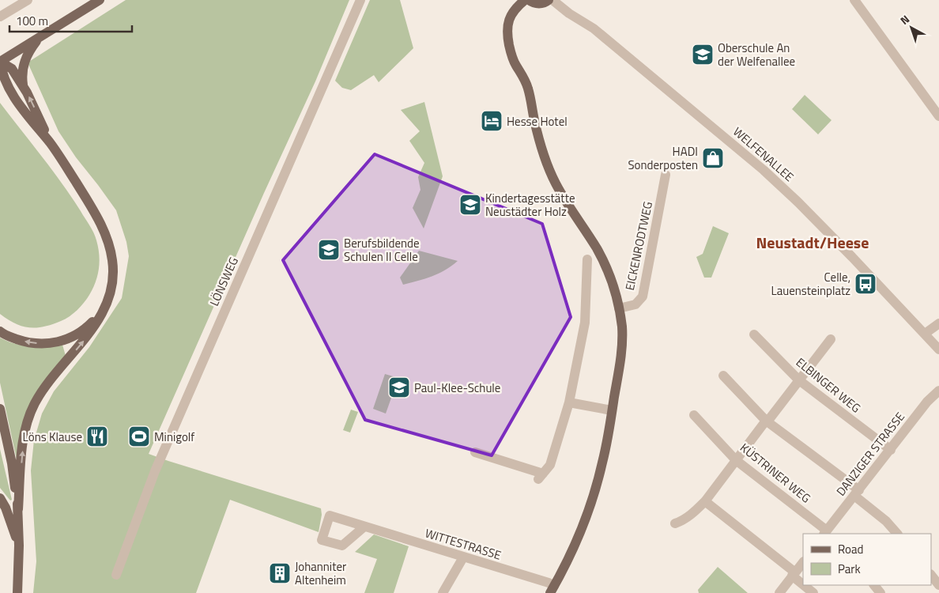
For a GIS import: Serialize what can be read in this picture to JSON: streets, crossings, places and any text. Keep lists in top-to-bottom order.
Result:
{
  "streets": {
    "street": [
      "WELFENALLEE",
      "EICKENRODTWEG",
      "LÖNSWEG",
      "ELBINGER WEG",
      "DANZIGER STRASSE",
      "KÜSTRINER WEG",
      "WITTESTRASSE"
    ]
  },
  "crossings": [
    ["ELBINGER WEG", "DANZIGER STRASSE"],
    ["DANZIGER STRASSE", "KÜSTRINER WEG"]
  ],
  "districts": ["Neustadt/Heese"],
  "places": {
    "school or university": [
      "Oberschule An der Welfenallee",
      "Kindertagesstätte Neustädter Holz",
      "Berufsbildende Schulen II Celle",
      "Paul-Klee-Schule"
    ],
    "hotel": ["Hesse Hotel"],
    "shop": ["HADI Sonderposten"],
    "bus stop": ["Celle, Lauensteinplatz"],
    "restaurant": ["Löns Klause"],
    "sports": ["Minigolf"],
    "building": ["Johanniter Altenheim"]
  },
  "legend": ["Road", "Park"],
  "scale_bar": "100 m",
  "north": "top left"
}
